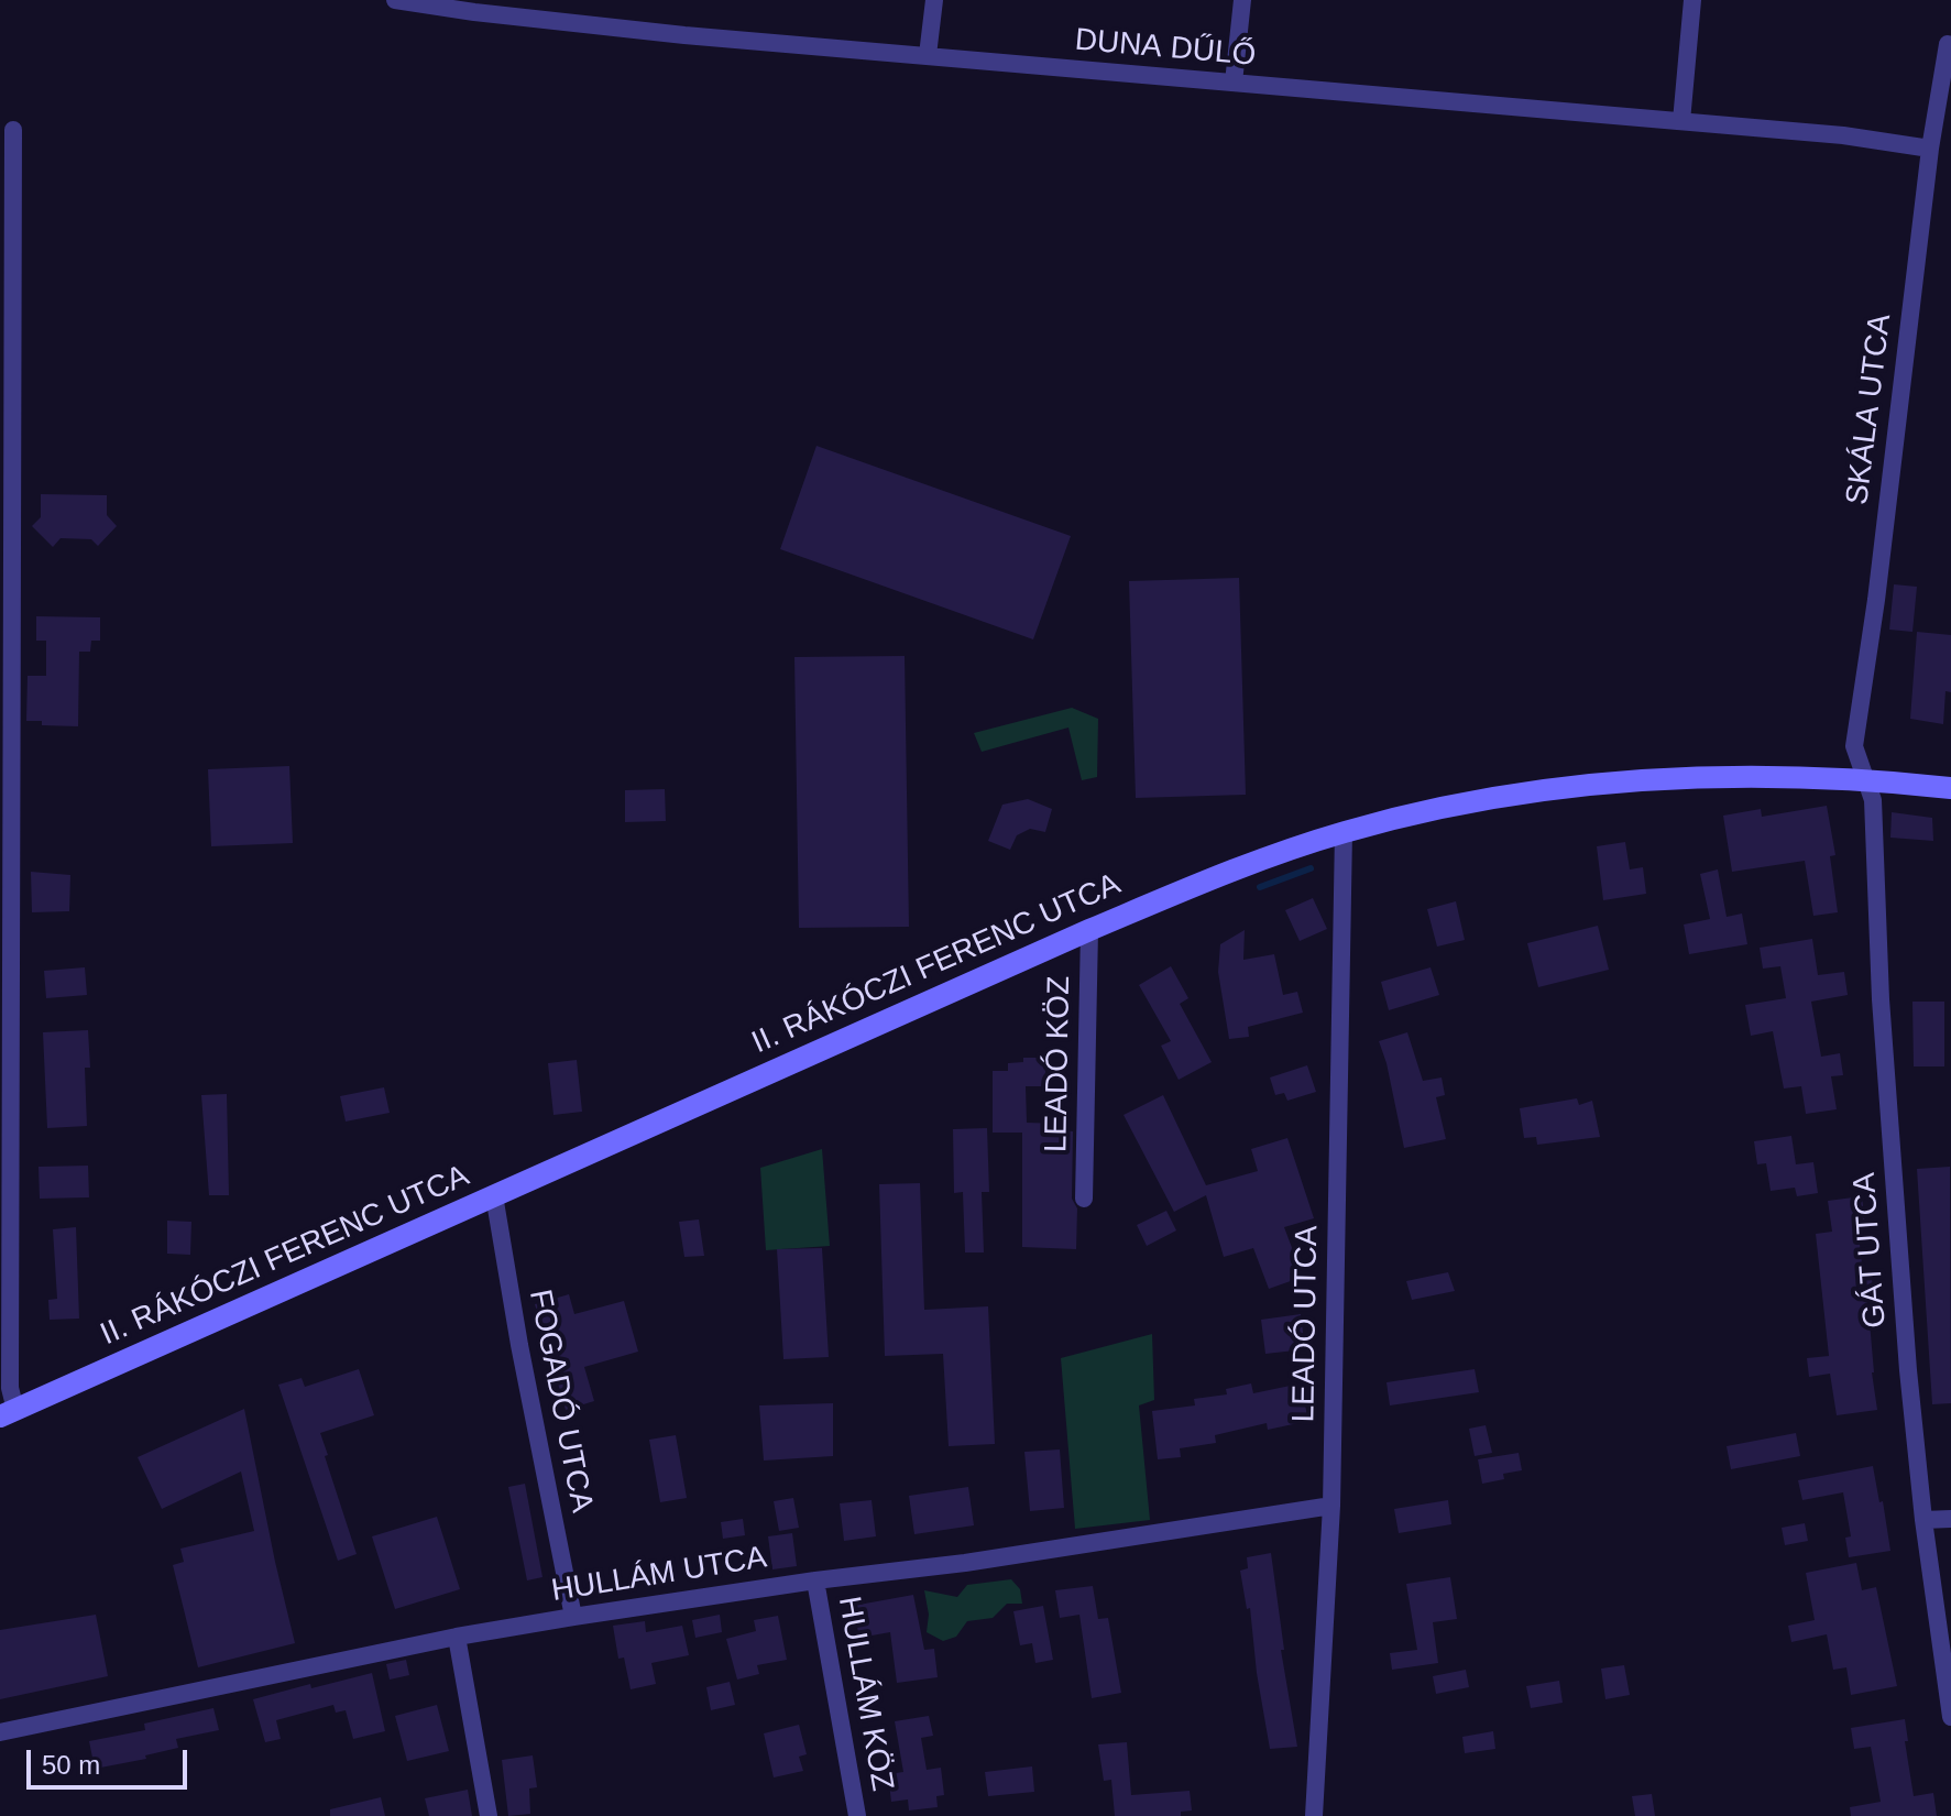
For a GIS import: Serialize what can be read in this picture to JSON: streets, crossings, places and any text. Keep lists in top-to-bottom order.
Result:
{
  "streets": {
    "main road": ["II. RÁKÓCZI FERENC UTCA"],
    "street": [
      "DUNA DŰLŐ",
      "SKÁLA UTCA",
      "LEADÓ KÖZ",
      "GÁT UTCA",
      "LEADÓ UTCA",
      "FOGADÓ UTCA",
      "HULLÁM UTCA",
      "HULLÁM KÖZ"
    ]
  },
  "crossings": [
    ["DUNA DŰLŐ", "SKÁLA UTCA"],
    ["SKÁLA UTCA", "II. RÁKÓCZI FERENC UTCA"],
    ["SKÁLA UTCA", "GÁT UTCA"],
    ["II. RÁKÓCZI FERENC UTCA", "LEADÓ KÖZ"],
    ["II. RÁKÓCZI FERENC UTCA", "GÁT UTCA"],
    ["II. RÁKÓCZI FERENC UTCA", "LEADÓ UTCA"],
    ["II. RÁKÓCZI FERENC UTCA", "FOGADÓ UTCA"],
    ["LEADÓ UTCA", "HULLÁM UTCA"],
    ["FOGADÓ UTCA", "HULLÁM UTCA"],
    ["HULLÁM UTCA", "HULLÁM KÖZ"]
  ],
  "scale_bar": "50 m"
}
